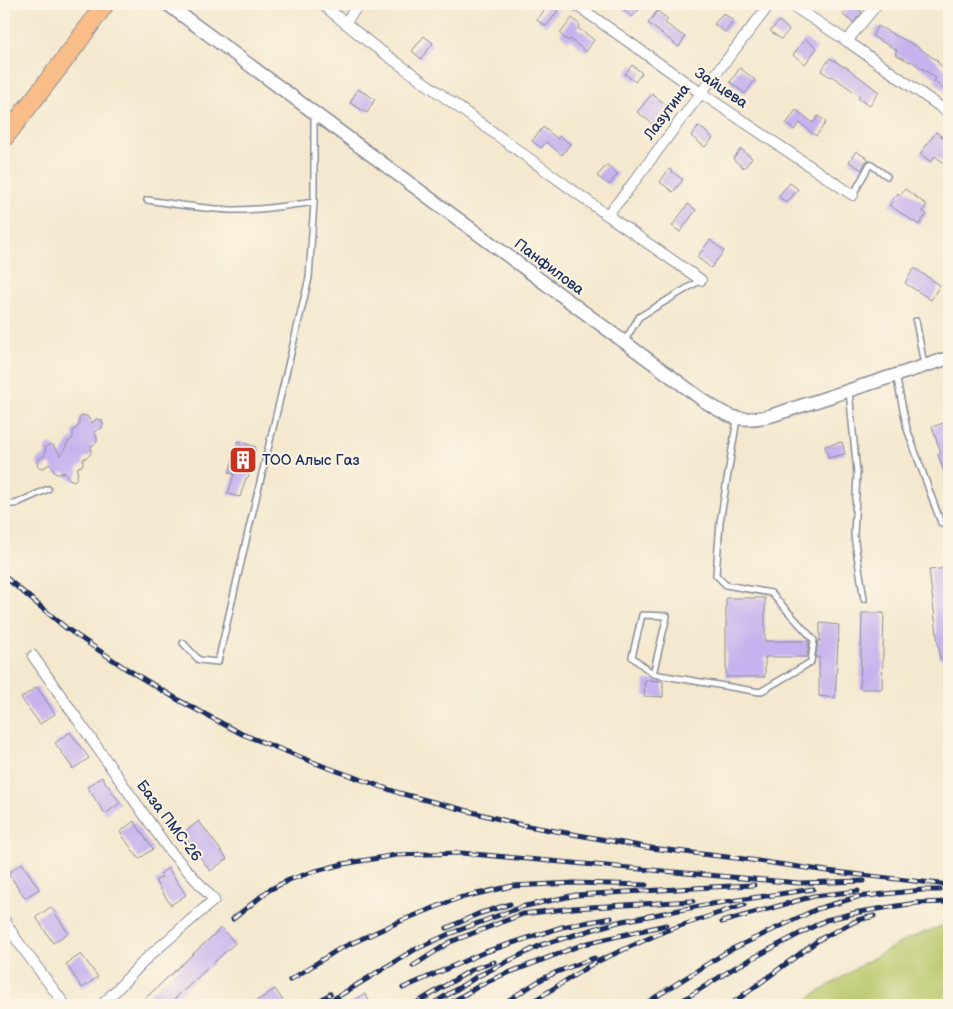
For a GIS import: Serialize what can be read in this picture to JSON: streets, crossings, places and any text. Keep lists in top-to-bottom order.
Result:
{
  "streets": {
    "street": [
      "Зайцева",
      "Лазутина",
      "Панфилова",
      "База ПМС-26"
    ]
  },
  "crossings": [
    ["Зайцева", "Лазутина"]
  ],
  "places": {
    "building": ["ТОО Алыс Газ"]
  }
}
